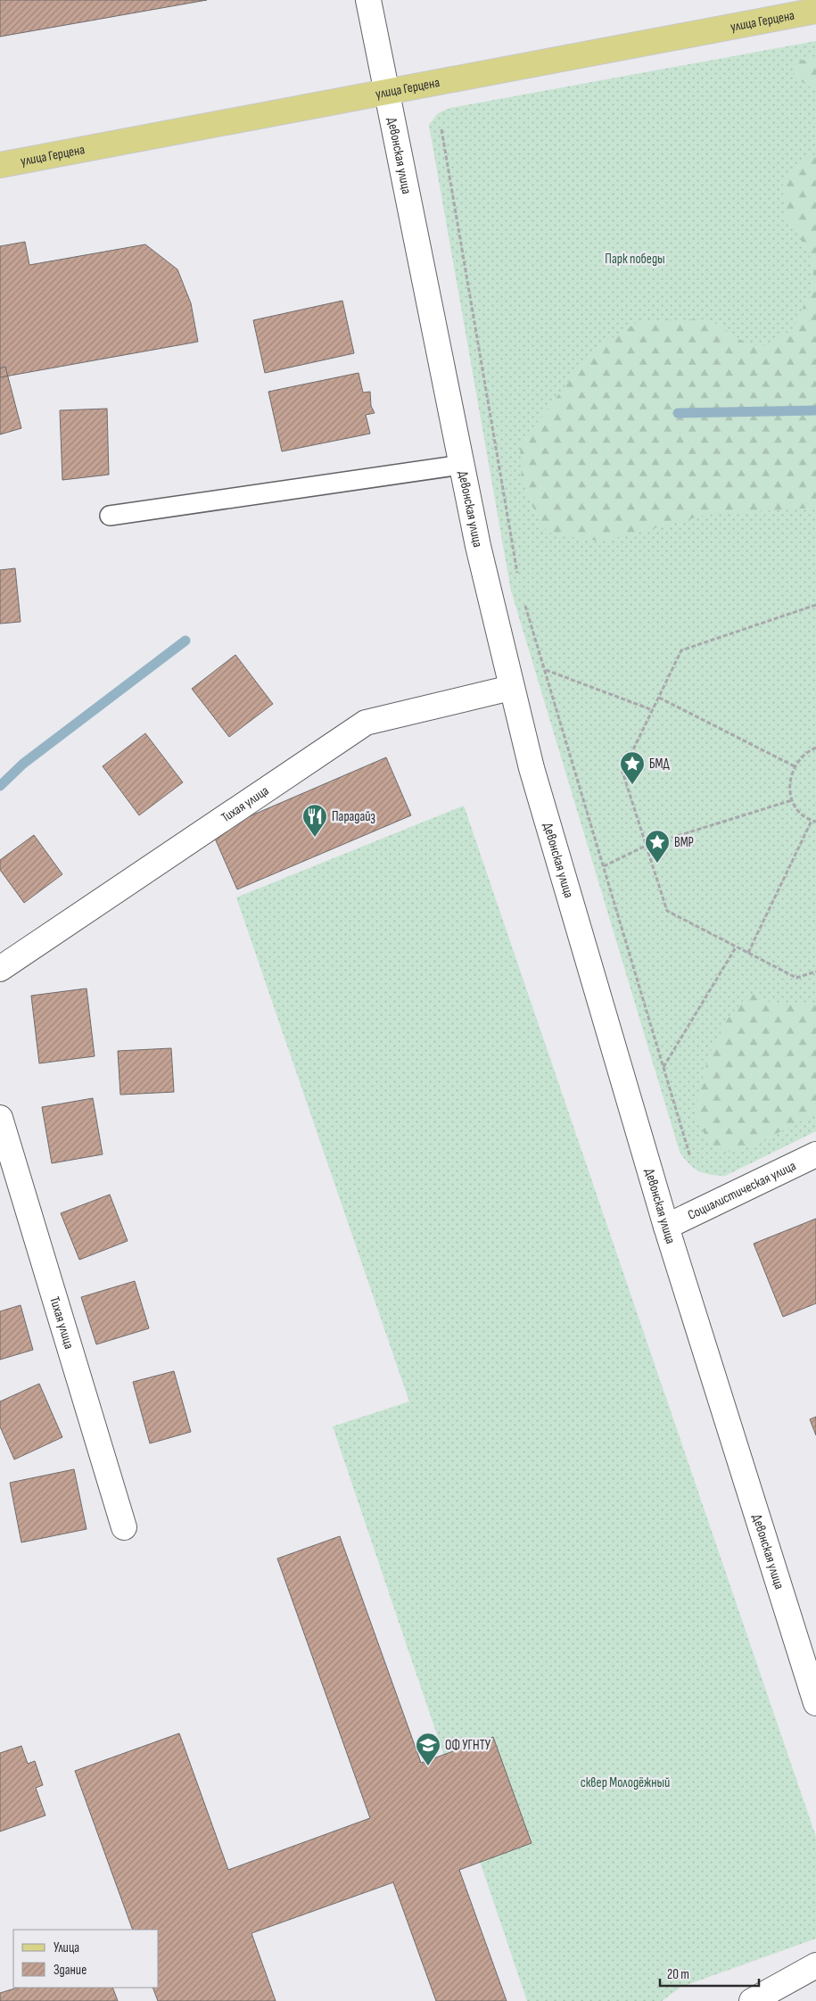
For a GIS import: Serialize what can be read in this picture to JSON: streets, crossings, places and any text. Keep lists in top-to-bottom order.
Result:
{
  "streets": {
    "main road": [
      "улица Герцена",
      "Девонская улица",
      "Тихая улица",
      "Социалистическая улица"
    ]
  },
  "crossings": [
    ["улица Герцена", "Девонская улица"],
    ["Девонская улица", "Тихая улица"],
    ["Девонская улица", "Социалистическая улица"]
  ],
  "parks": ["Парк победы", "сквер Молодёжный"],
  "places": {
    "place": ["БМД", "BMP"],
    "restaurant": ["Парадайз"],
    "school or university": ["ОФ УГНТУ"]
  },
  "legend": ["Улица", "Здание"],
  "scale_bar": "20 m"
}
